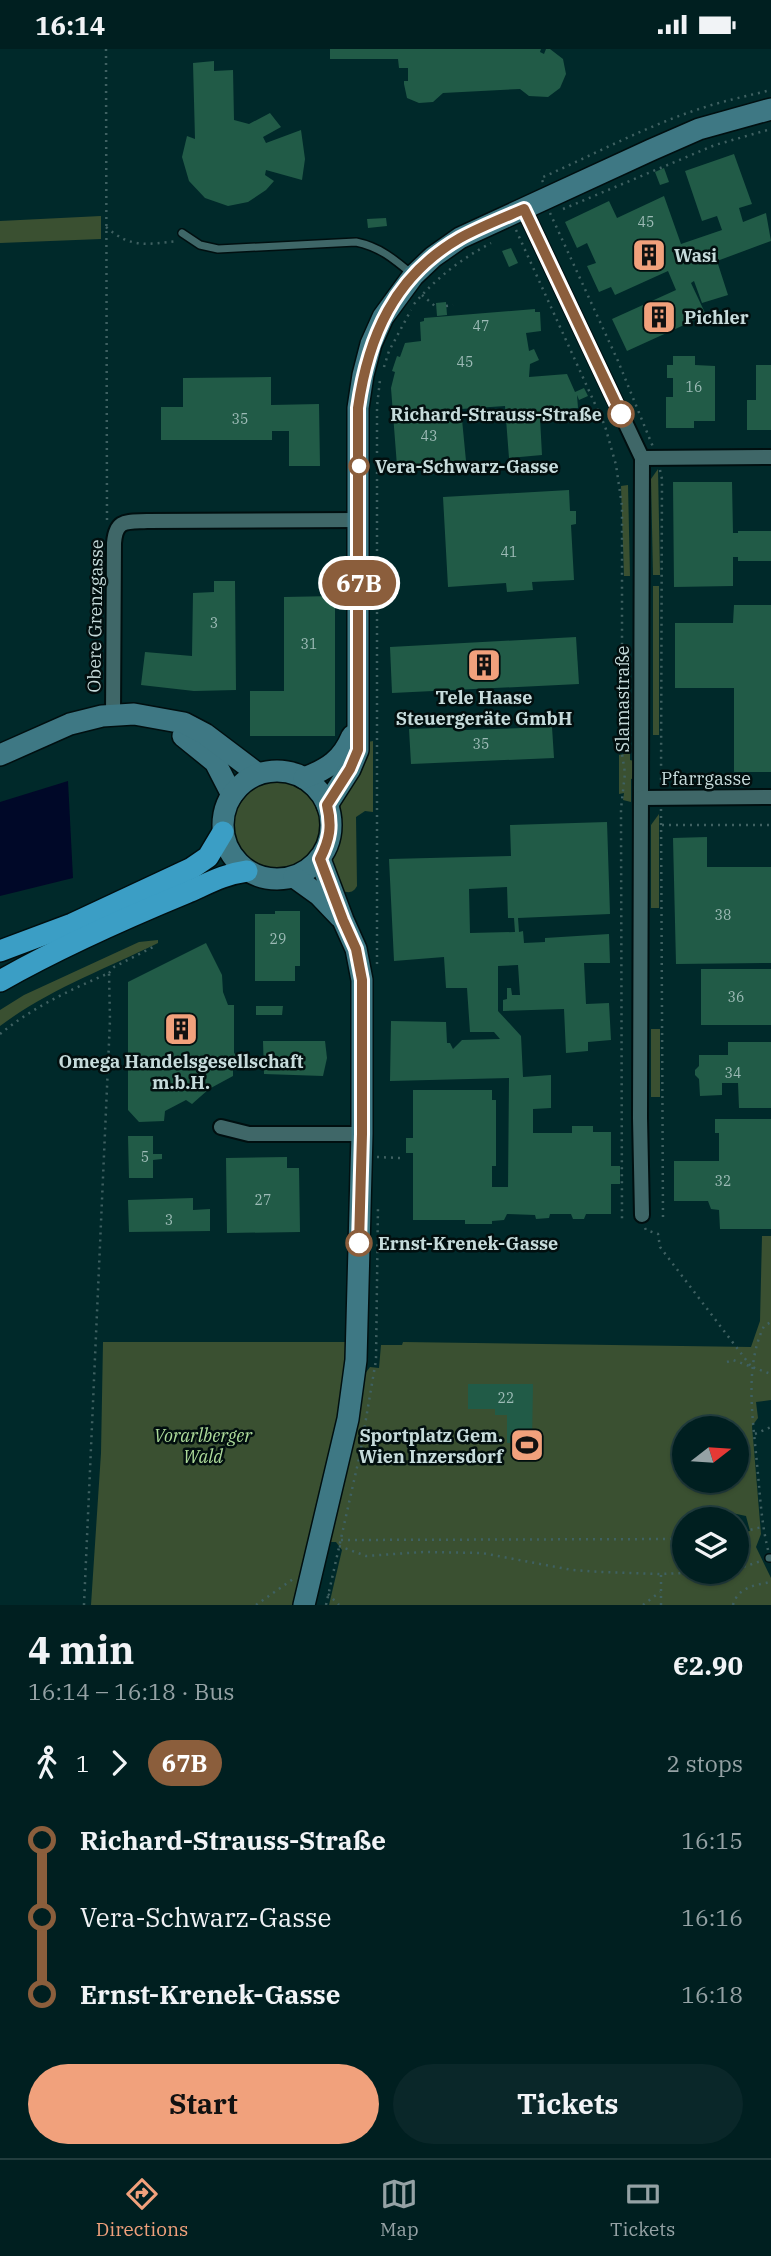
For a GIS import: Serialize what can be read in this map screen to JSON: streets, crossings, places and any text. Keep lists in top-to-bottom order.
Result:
{
  "streets": {
    "street": ["Obere Grenzgasse", "Slamastraße", "Pfarrgasse"]
  },
  "crossings": [
    ["Slamastraße", "Pfarrgasse"]
  ],
  "parks": ["Vorarlberger Wald"],
  "places": {
    "building": [
      "Wasi",
      "Pichler",
      "Tele Haase Steuergeräte GmbH",
      "Omega Handelsgesellschaft m.b.H."
    ],
    "other": ["Richard-Strauss-Straße", "Vera-Schwarz-Gasse", "Ernst-Krenek-Gasse"],
    "sports": ["Sportplatz Gem. Wien Inzersdorf"]
  },
  "lines": ["bus line 67B"],
  "house_numbers": [
    "45",
    "47",
    "45",
    "16",
    "35",
    "43",
    "41",
    "3",
    "31",
    "35",
    "38",
    "29",
    "36",
    "34",
    "5",
    "32",
    "27",
    "3",
    "22"
  ],
  "north": "right",
  "page": {
    "status": "16:14",
    "on_map": "67B",
    "heading": ["4 min", "16:14 – 16:18 · Bus", "€2.90"],
    "legs": ["1", "67B", "2 stops"],
    "list": [
      {
        "name": "Richard-Strauss-Straße",
        "value": "16:15"
      },
      {
        "name": "Vera-Schwarz-Gasse",
        "value": "16:16"
      },
      {
        "name": "Ernst-Krenek-Gasse",
        "value": "16:18"
      }
    ],
    "buttons": ["Start", "Tickets"],
    "tabs": ["Directions", "Map", "Tickets"]
  }
}
